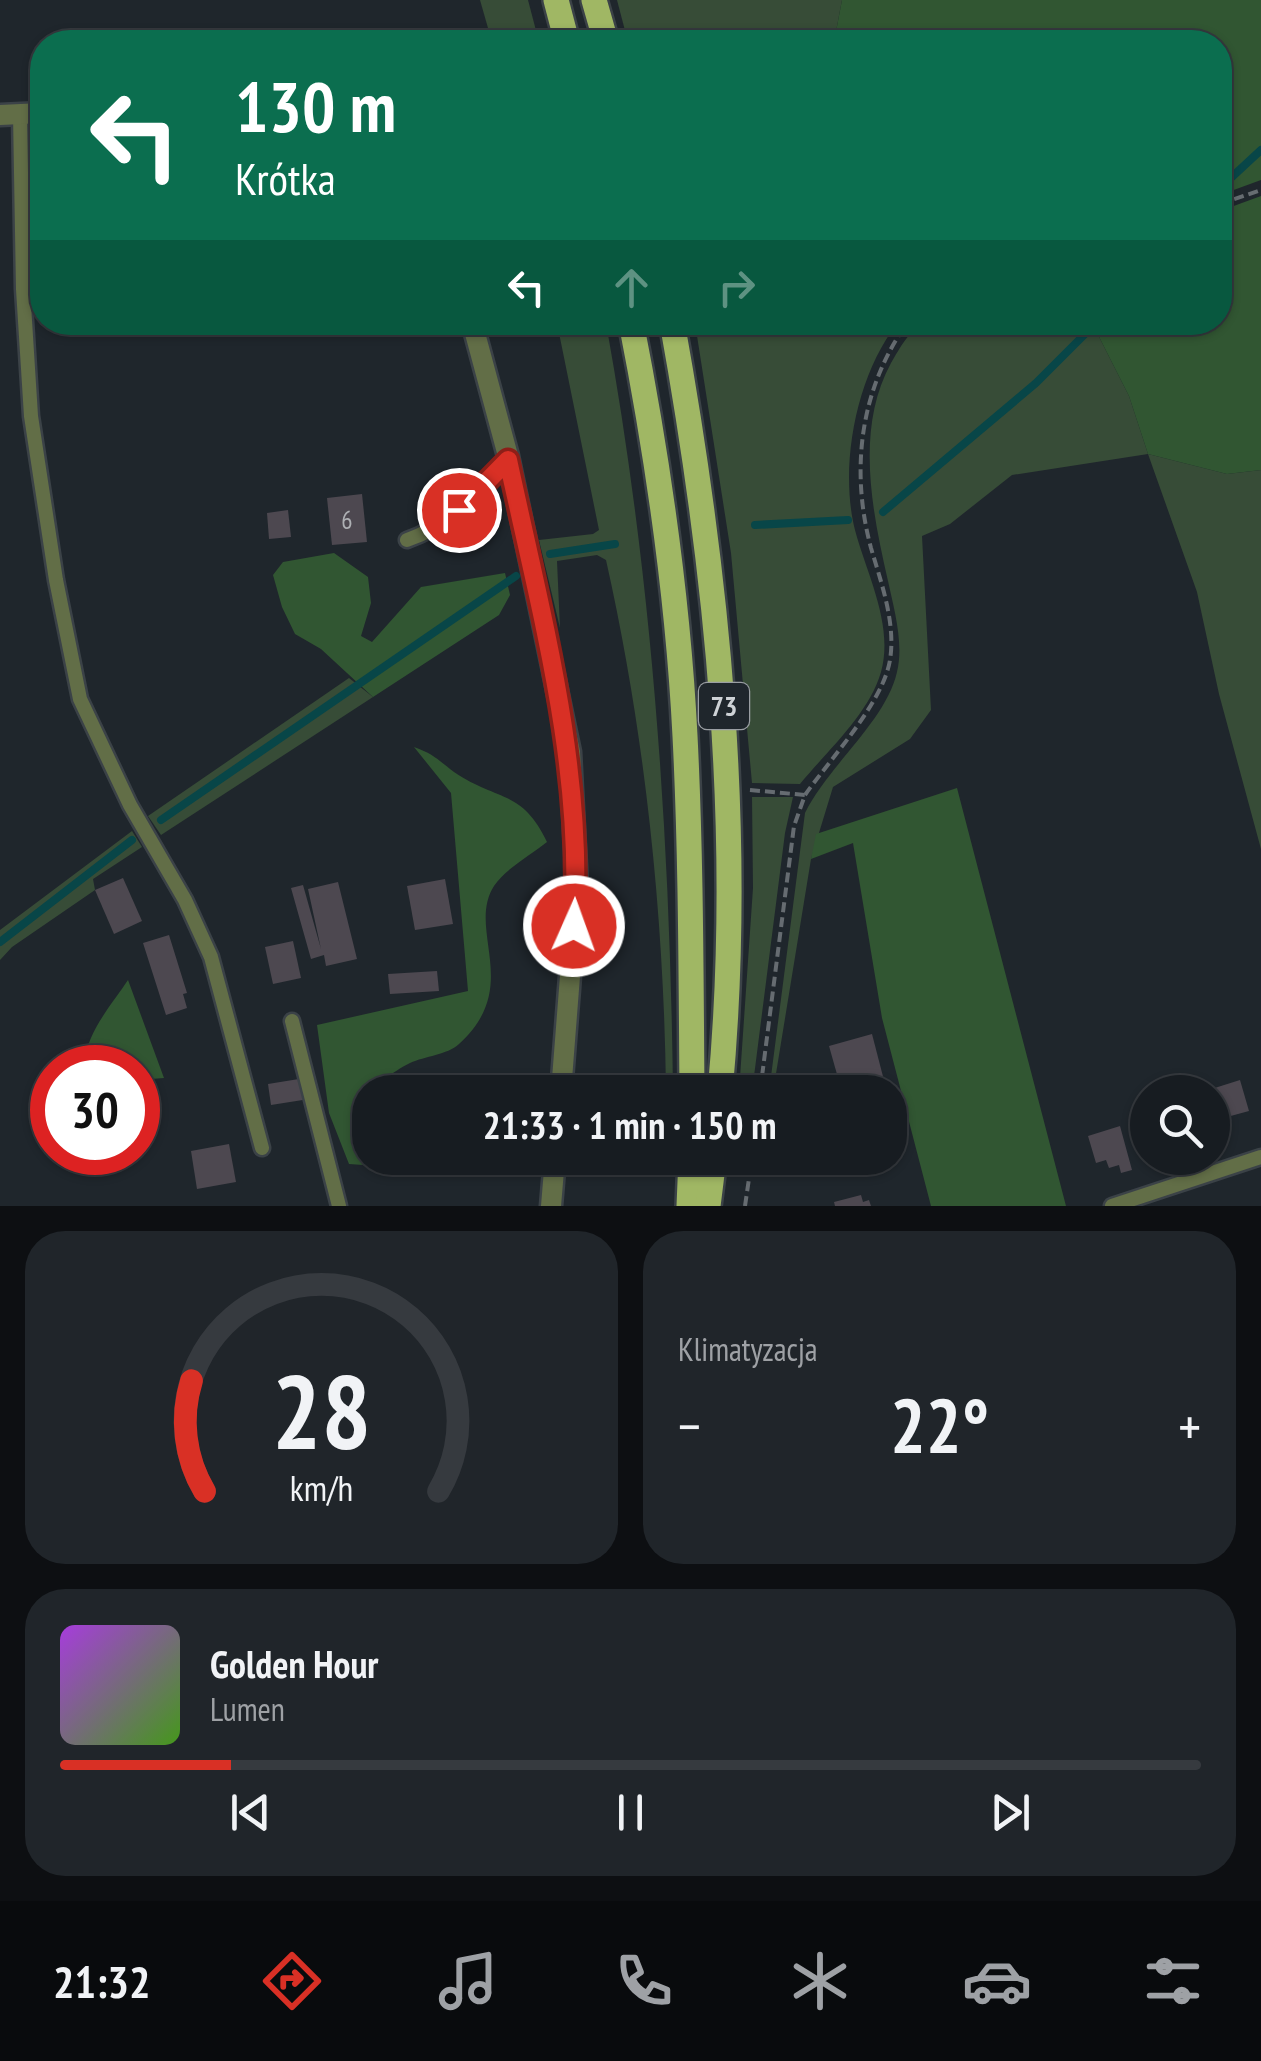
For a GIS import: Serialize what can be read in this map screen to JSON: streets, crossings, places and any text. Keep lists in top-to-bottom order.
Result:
{
  "streets": {
    "main road": ["73"]
  },
  "house_numbers": ["6"],
  "page": {
    "turn": ["130 m", "Krótka"],
    "limit": "30",
    "trip": "21:33 · 1 min · 150 m",
    "tile": "Klimatyzacja",
    "heat": ["−", "22°", "+"],
    "song": ["Golden Hour", "Lumen"],
    "tabs": "21:32",
    "gauge": ["28", "km/h"]
  }
}
